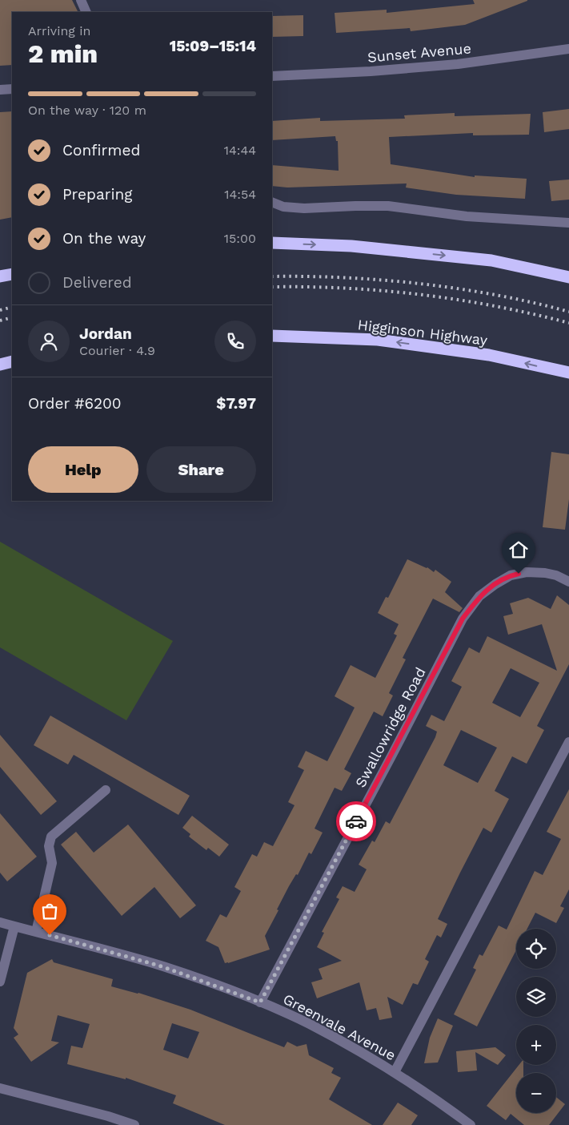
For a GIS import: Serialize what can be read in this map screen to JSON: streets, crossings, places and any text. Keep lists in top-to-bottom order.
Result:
{
  "streets": {
    "highway": ["Higginson Highway"],
    "street": ["Sunset Avenue", "Swallowridge Road", "Greenvale Avenue"]
  },
  "crossings": [
    ["Swallowridge Road", "Greenvale Avenue"]
  ],
  "page": {
    "heading": ["2 min", "Arriving in", "15:09–15:14"],
    "panel": [
      "Jordan",
      "Courier · 4.9",
      "Order #6200",
      "$7.97"
    ],
    "bar": "On the way · 120 m",
    "list": [
      ["Confirmed", "14:44"],
      ["Preparing", "14:54"],
      ["On the way", "15:00"],
      "Delivered"
    ],
    "buttons": ["Help", "Share"],
    "map_buttons": ["+", "−"]
  }
}
